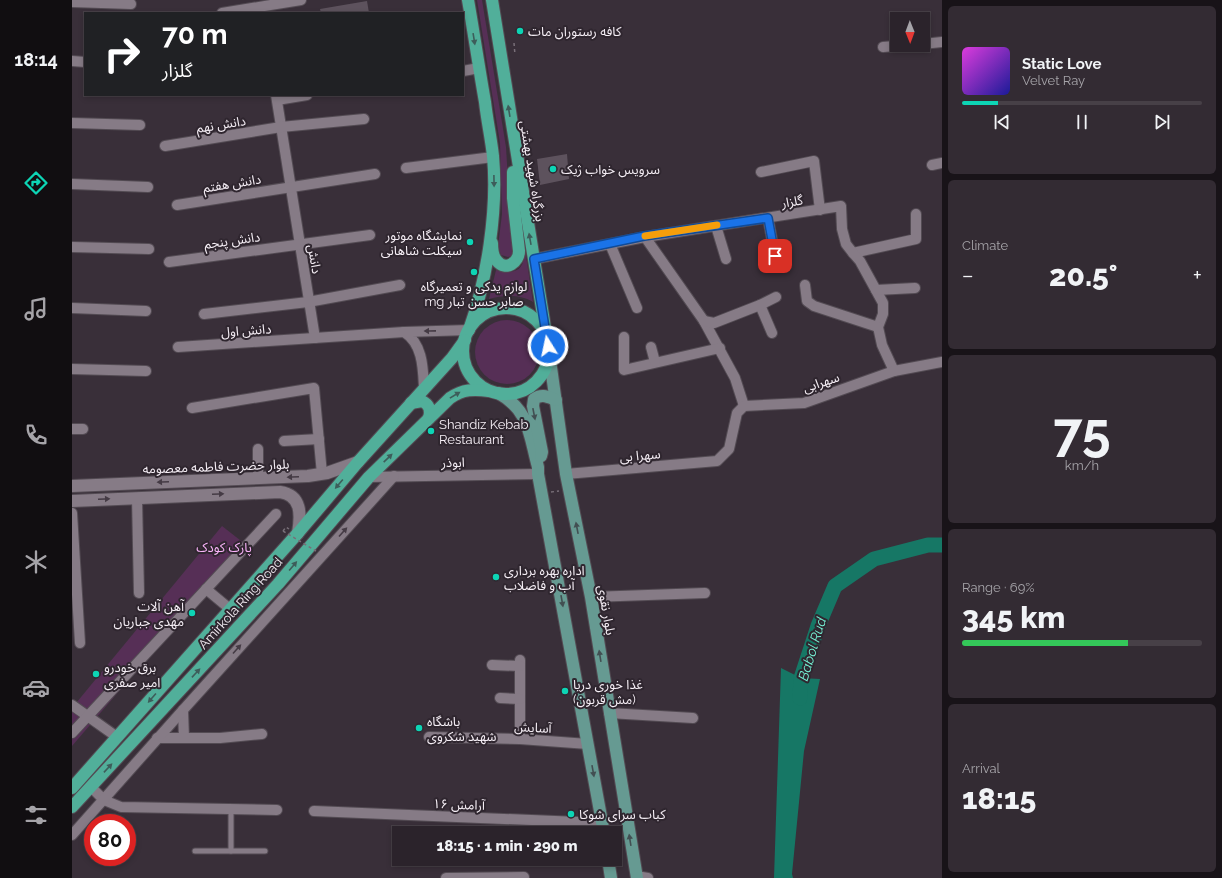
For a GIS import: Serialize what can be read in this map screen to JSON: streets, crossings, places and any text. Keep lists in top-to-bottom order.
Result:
{
  "streets": {
    "highway": ["بزرگراه شهید بهشتی", "Amirkola Ring Road"],
    "main road": ["بلوار حضرت فاطمه معصومه", "بلوار نقوی"],
    "street": [
      "دانش نهم",
      "دانش هفتم",
      "گلزار",
      "دانش پنجم",
      "دانش",
      "دانش اول",
      "سهرابی",
      "سهرا بی",
      "ابوذر",
      "آسایش",
      "آرامش ۱۶"
    ]
  },
  "crossings": [
    ["دانش نهم", "دانش"],
    ["بزرگراه شهید بهشتی", "گلزار"],
    ["بزرگراه شهید بهشتی", "Amirkola Ring Road"],
    ["بزرگراه شهید بهشتی", "بلوار نقوی"],
    ["دانش هفتم", "دانش"],
    ["دانش پنجم", "دانش"],
    ["دانش", "دانش اول"],
    ["سهرابی", "سهرا بی"],
    ["سهرا بی", "بلوار نقوی"],
    ["ابوذر", "Amirkola Ring Road"],
    ["بلوار حضرت فاطمه معصومه", "Amirkola Ring Road"],
    ["Amirkola Ring Road", "بلوار نقوی"]
  ],
  "one_way": ["بلوار حضرت فاطمه معصومه"],
  "water": ["Babol Rud"],
  "parks": ["پارک کودک"],
  "places": [
    "کافه رستوران مات",
    "سرویس خواب ژیک",
    "نمایشگاه موتور سیکلت شاهانی",
    "لوازم یدکی و تعمیرگاه mg صابر حسن تبار",
    "Shandiz Kebab Restaurant",
    "اداره بهره برداری آب و فاضلاب",
    "آهن آلات مهدی جباریان",
    "برق خودرو امیر صفری",
    "غذا خوری دریا (مش قربون)",
    "باشگاه شهید شکروی",
    "کباب سرای شوکا"
  ],
  "north": "bottom",
  "page": {
    "tabs": "18:14",
    "turn": ["70 m", "گلزار"],
    "song": ["Static Love", "Velvet Ray"],
    "tile": [
      "Climate",
      ["75", "km/h"],
      ["Range · 69%", "345 km"],
      ["Arrival", "18:15"]
    ],
    "heat": ["−", "20.5°", "+"],
    "limit": "80",
    "trip": "18:15 · 1 min · 290 m"
  }
}
